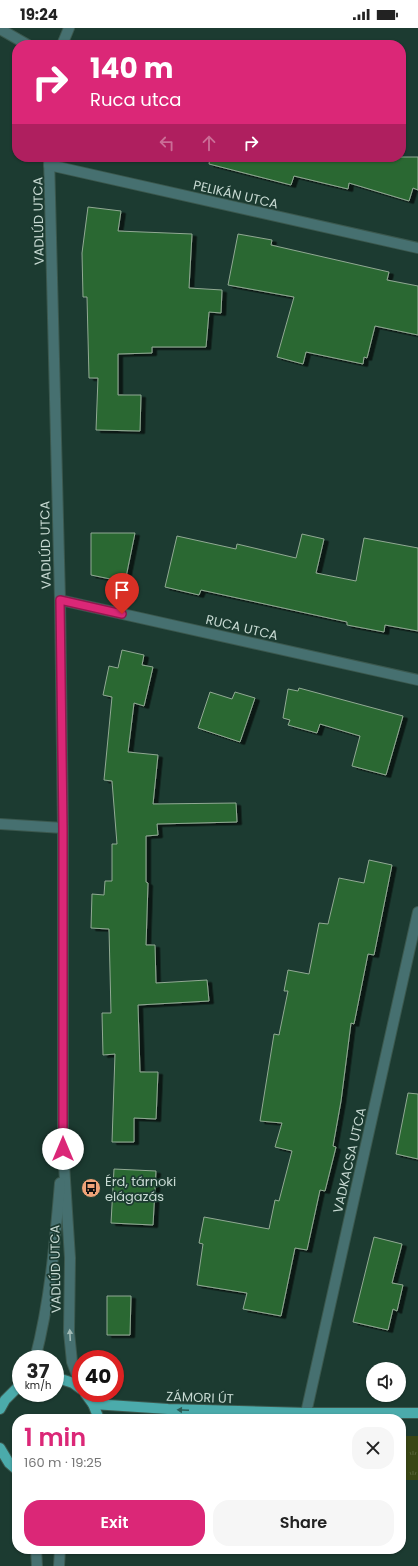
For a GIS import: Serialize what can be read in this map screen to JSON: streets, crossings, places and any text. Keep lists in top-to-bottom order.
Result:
{
  "streets": {
    "main road": ["ZÁMORI ÚT"],
    "street": [
      "PELIKÁN UTCA",
      "VADLÚD UTCA",
      "RUCA UTCA",
      "VADKACSA UTCA"
    ]
  },
  "crossings": [
    ["VADLÚD UTCA", "RUCA UTCA"],
    ["VADKACSA UTCA", "ZÁMORI ÚT"]
  ],
  "one_way": ["ZÁMORI ÚT"],
  "places": {
    "bus stop": ["Érd, tárnoki elágazás"]
  },
  "page": {
    "status": "19:24",
    "turn": ["140 m", "Ruca utca"],
    "speed": "37 km/h",
    "limit": "40",
    "heading": ["1 min", "160 m · 19:25"],
    "buttons": ["Exit", "Share"]
  }
}
